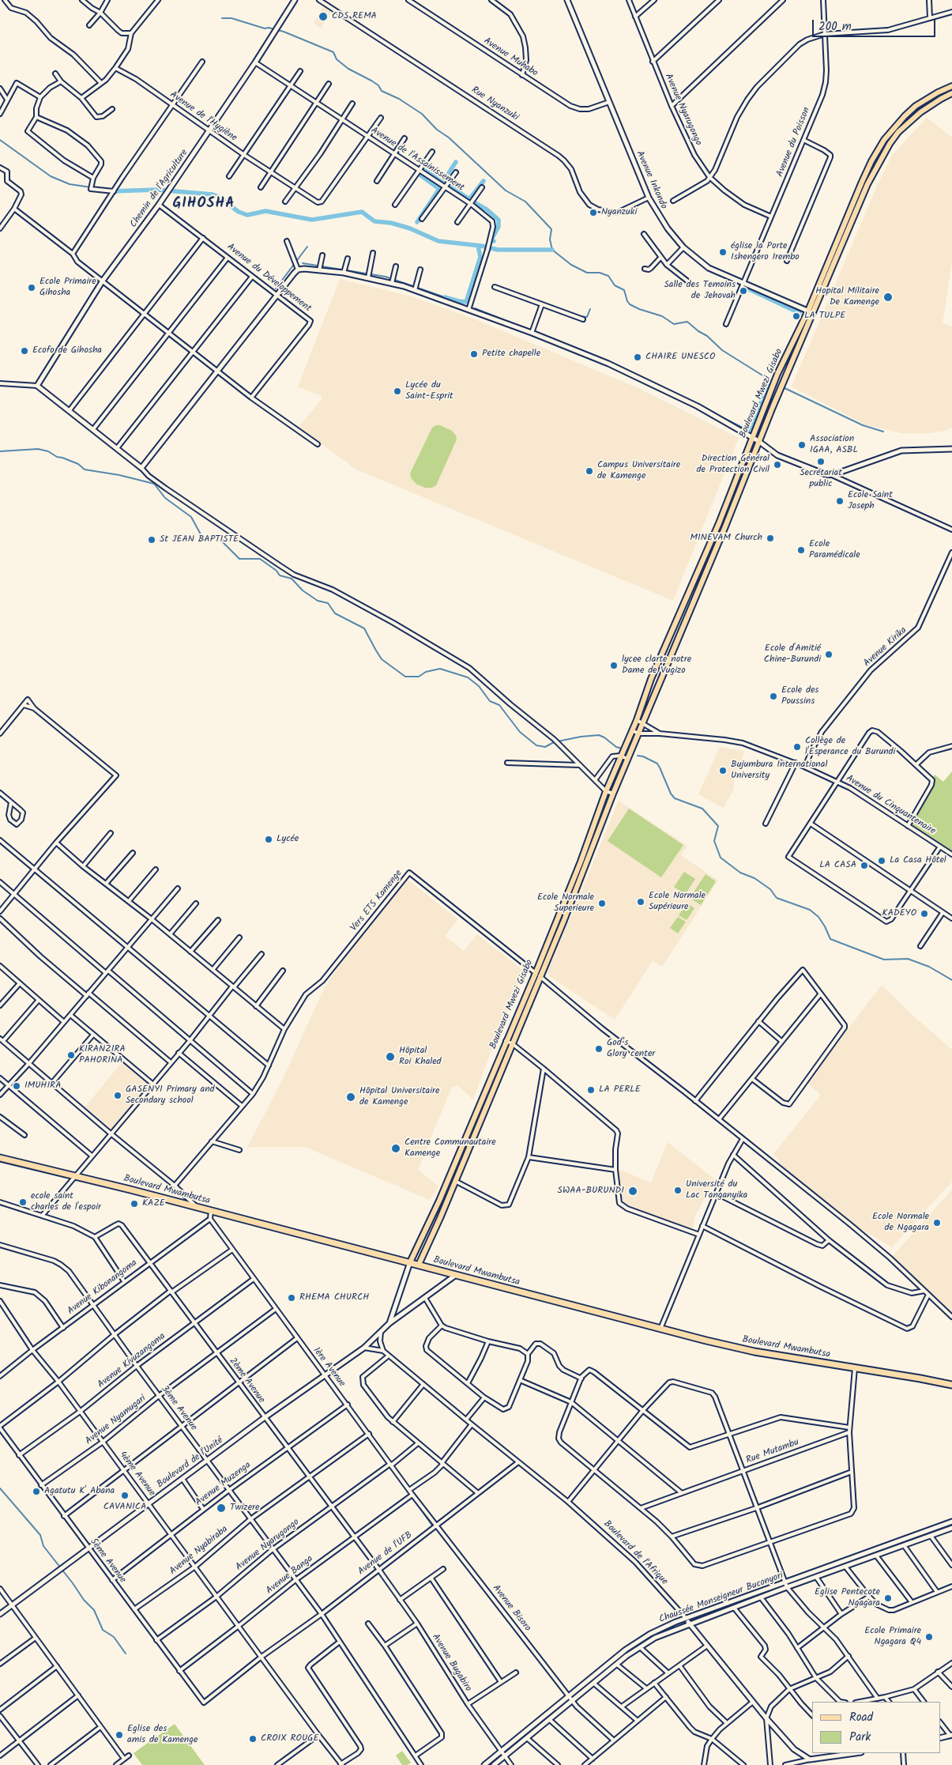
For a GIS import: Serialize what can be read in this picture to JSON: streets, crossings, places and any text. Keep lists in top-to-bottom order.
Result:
{
  "streets": {
    "highway": ["Boulevard Mwambutsa"],
    "main road": ["Boulevard Mwezi Gisabo"],
    "street": [
      "Avenue Muhabo",
      "Rue Nyanzuki",
      "Avenue Nyarugongo",
      "Avenue de l'Hygiène",
      "Avenue du Poisson",
      "Avenue de l'Assainissement",
      "Avenue Inkondo",
      "Chemin de l'Agriculture",
      "Avenue du Développement",
      "Avenue Kirika",
      "Avenue du Cinquantenaire",
      "Vers ETS Kamenge",
      "Avenue Kibonangoma",
      "Avenue Kivuzangoma",
      "1ère Avenue",
      "2ème Avenue",
      "3ème Avenue",
      "Avenue Nyamugari",
      "Rue Mutambu",
      "Boulevard de l'Unité",
      "4ème Avenue",
      "Avenue Muzenga",
      "Avenue Nyabiraba",
      "Boulevard de l'Afrique",
      "Avenue de l'UFB",
      "5ème Avenue",
      "Avenue Banga",
      "Chaussée Monseigneur Buconyori",
      "Avenue Bisoro",
      "Avenue Bugabiro"
    ]
  },
  "crossings": [
    ["Avenue Muhabo", "Avenue Inkondo"],
    ["Rue Nyanzuki", "Avenue Inkondo"],
    ["Avenue Nyarugongo", "Avenue du Poisson"],
    ["Avenue Nyarugongo", "1ère Avenue"],
    ["Avenue Nyarugongo", "2ème Avenue"],
    ["Avenue Nyarugongo", "3ème Avenue"],
    ["Avenue Nyarugongo", "4ème Avenue"],
    ["Avenue Nyarugongo", "5ème Avenue"],
    ["Avenue de l'Hygiène", "Avenue de l'Assainissement"],
    ["Avenue de l'Hygiène", "Chemin de l'Agriculture"],
    ["Avenue du Poisson", "Avenue Inkondo"],
    ["Avenue de l'Assainissement", "Chemin de l'Agriculture"],
    ["Avenue Inkondo", "Boulevard Mwezi Gisabo"],
    ["Chemin de l'Agriculture", "Avenue du Développement"],
    ["Boulevard Mwezi Gisabo", "Avenue du Cinquantenaire"],
    ["Boulevard Mwezi Gisabo", "Vers ETS Kamenge"],
    ["Boulevard Mwezi Gisabo", "Boulevard Mwambutsa"],
    ["Boulevard Mwezi Gisabo", "Boulevard de l'Unité"],
    ["Avenue Kirika", "Avenue du Cinquantenaire"],
    ["Boulevard Mwambutsa", "Boulevard de l'Unité"],
    ["Avenue Kibonangoma", "1ère Avenue"],
    ["Avenue Kibonangoma", "2ème Avenue"],
    ["Avenue Kibonangoma", "3ème Avenue"],
    ["Avenue Kibonangoma", "4ème Avenue"],
    ["Avenue Kivuzangoma", "1ère Avenue"],
    ["Avenue Kivuzangoma", "2ème Avenue"],
    ["Avenue Kivuzangoma", "3ème Avenue"],
    ["Avenue Kivuzangoma", "4ème Avenue"],
    ["Avenue Kivuzangoma", "5ème Avenue"],
    ["1ère Avenue", "Avenue Nyamugari"],
    ["1ère Avenue", "Boulevard de l'Unité"],
    ["1ère Avenue", "Avenue Muzenga"],
    ["1ère Avenue", "Avenue Nyabiraba"],
    ["1ère Avenue", "Avenue de l'UFB"],
    ["1ère Avenue", "Avenue Banga"],
    ["1ère Avenue", "Avenue Bisoro"],
    ["2ème Avenue", "Avenue Nyamugari"],
    ["2ème Avenue", "Boulevard de l'Unité"],
    ["2ème Avenue", "Avenue Muzenga"],
    ["2ème Avenue", "Avenue Nyabiraba"],
    ["2ème Avenue", "Avenue de l'UFB"],
    ["2ème Avenue", "Avenue Banga"],
    ["2ème Avenue", "Avenue Bugabiro"],
    ["3ème Avenue", "Avenue Nyamugari"],
    ["3ème Avenue", "Boulevard de l'Unité"],
    ["3ème Avenue", "Avenue Muzenga"],
    ["3ème Avenue", "Avenue Nyabiraba"],
    ["3ème Avenue", "Avenue de l'UFB"],
    ["3ème Avenue", "Avenue Banga"],
    ["Avenue Nyamugari", "4ème Avenue"],
    ["Avenue Nyamugari", "5ème Avenue"],
    ["Boulevard de l'Unité", "4ème Avenue"],
    ["Boulevard de l'Unité", "5ème Avenue"],
    ["4ème Avenue", "Avenue Muzenga"],
    ["4ème Avenue", "Avenue Nyabiraba"],
    ["4ème Avenue", "Avenue de l'UFB"],
    ["4ème Avenue", "Avenue Banga"],
    ["Avenue Muzenga", "5ème Avenue"],
    ["Avenue Nyabiraba", "5ème Avenue"],
    ["Boulevard de l'Afrique", "Avenue de l'UFB"],
    ["Boulevard de l'Afrique", "Chaussée Monseigneur Buconyori"],
    ["Avenue de l'UFB", "5ème Avenue"],
    ["Avenue de l'UFB", "Avenue Bisoro"],
    ["Avenue de l'UFB", "Avenue Bugabiro"],
    ["5ème Avenue", "Avenue Banga"],
    ["Chaussée Monseigneur Buconyori", "Avenue Bisoro"],
    ["Chaussée Monseigneur Buconyori", "Avenue Bugabiro"]
  ],
  "districts": ["GIHOSHA"],
  "places": [
    "CDS REMA",
    "Nyanzuki",
    "église la Porte Ishengero Irembo",
    "Ecole Primaire Gihosha",
    "Salle des Temoins de Jehovah",
    "Hopital Militaire De Kamenge",
    "LA TULPE",
    "Ecofo de Gihosha",
    "Petite chapelle",
    "CHAIRE UNESCO",
    "Lycée du Saint-Esprit",
    "Association IGAA, ASBL",
    "Secrétariat public",
    "Direction Général de Protection Civil",
    "Campus Universitaire de Kamenge",
    "Ecole Saint Joseph",
    "MINEVAM Church",
    "St JEAN BAPTISTE",
    "Ecole Paramédicale",
    "Ecole d'Amitié Chine-Burundi",
    "lycee clarte notre Dame de Vugizo",
    "Ecole des Poussins",
    "Collège de l'Esperance du Burundi",
    "Bujumbura International University",
    "Lycée",
    "La Casa Hôtel",
    "LA CASA",
    "Ecole Normale Supérieure",
    "Ecole Normale Superieure",
    "KADEYO",
    "God''s Glory center",
    "KIRANZIRA PAHORINA",
    "Hôpital Roi Khaled",
    "IMUHIRA",
    "LA PERLE",
    "GASENYI Primary and Secondary school",
    "Hôpital Universitaire de Kamenge",
    "Centre Communautaire Kamenge",
    "Université du Lac Tanganyika",
    "SWAA-BURUNDI",
    "ecole saint charles de l'espoir",
    "KAZE",
    "Ecole Normale de Ngagara",
    "RHEMA CHURCH",
    "Agatutu K' Abana",
    "CAVANICA",
    "Twizere",
    "Eglise Pentecote Ngagara",
    "Ecole Primaire Ngagara Q4",
    "Eglise des amis de Kamenge",
    "CROIX ROUGE"
  ],
  "legend": ["Road", "Park"],
  "scale_bar": "200 m"
}
